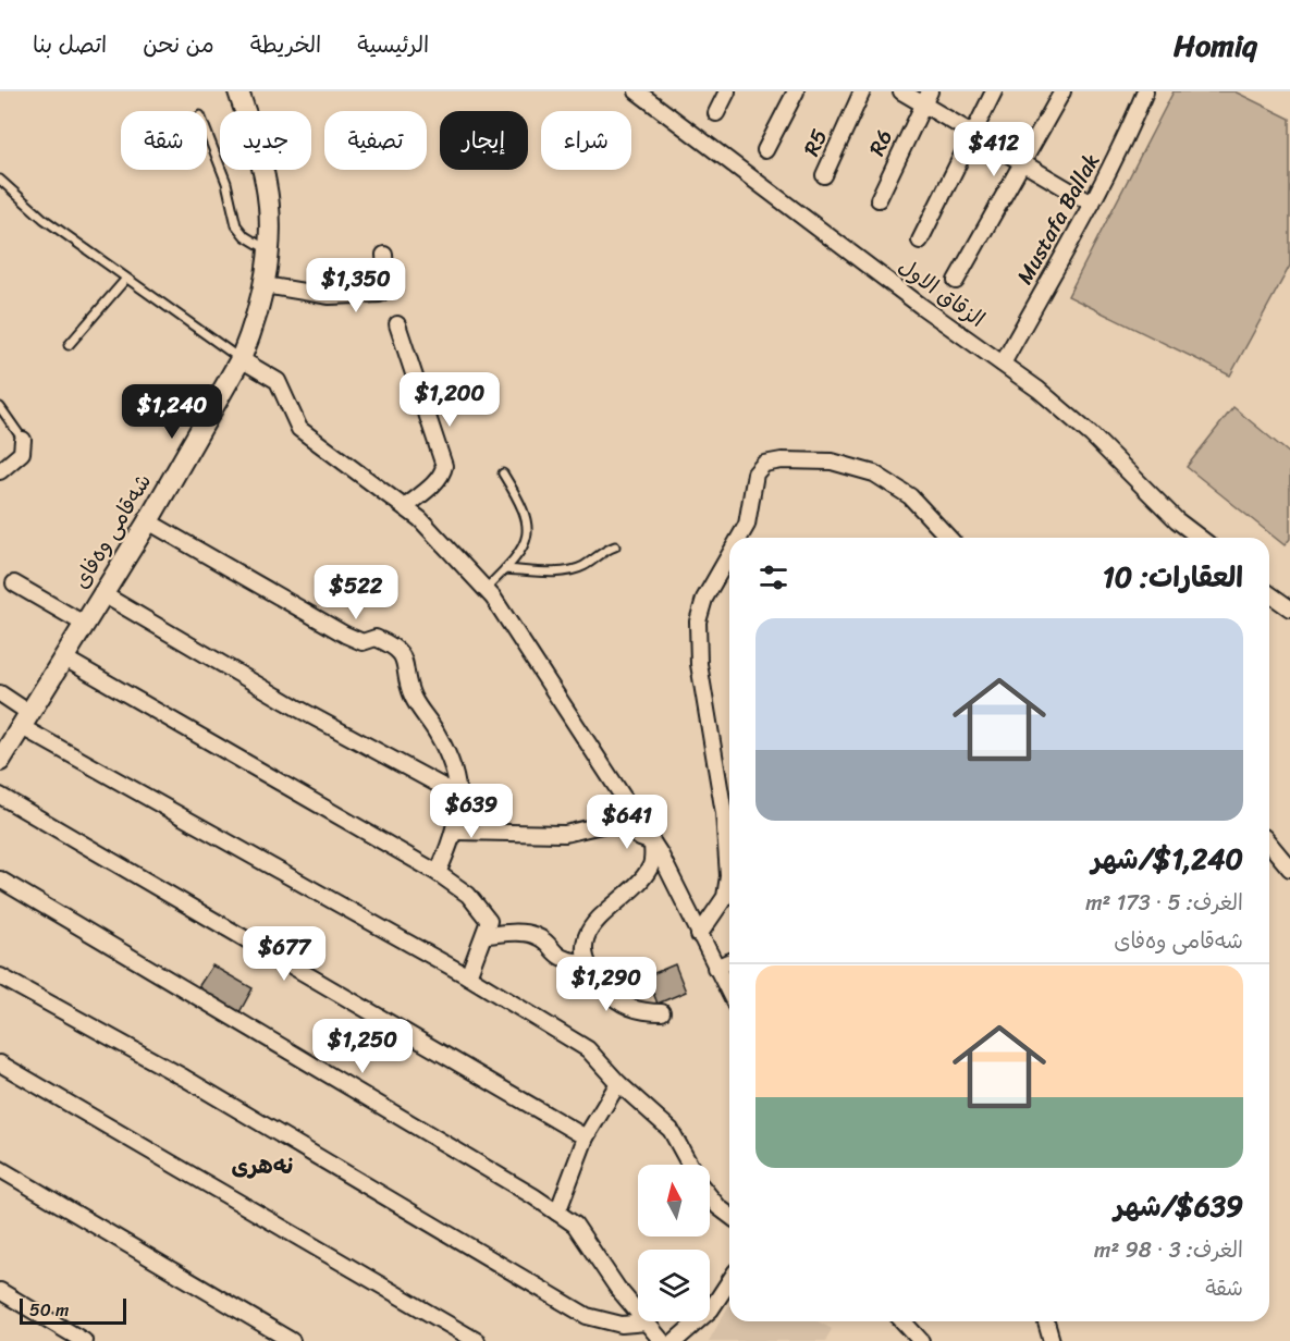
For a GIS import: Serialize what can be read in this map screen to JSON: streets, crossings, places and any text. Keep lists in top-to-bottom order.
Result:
{
  "streets": {
    "street": [
      "R5",
      "R6",
      "Mustafa Ballak",
      "الزقاق الاول",
      "شەقامی وەفای"
    ]
  },
  "crossings": [
    ["Mustafa Ballak", "الزقاق الاول"]
  ],
  "districts": ["نەھری"],
  "scale_bar": "50 m",
  "north": "top",
  "page": {
    "header": "Homiq",
    "nav": [
      "الرئيسية",
      "الخريطة",
      "من نحن",
      "اتصل بنا"
    ],
    "chip": [
      "شراء",
      "إيجار",
      "تصفية",
      "جديد",
      "شقة"
    ],
    "price": [
      "$412",
      "$1,350",
      "$1,200",
      "$1,240",
      "$522",
      "$639",
      "$641",
      "$677",
      "$1,290",
      "$1,250"
    ],
    "heading": "العقارات: 10",
    "list": [
      {
        "name": "$1,240/شهر",
        "note": "الغرف: 5 · 173 m² · شەقامی وەفای"
      },
      {
        "name": "$639/شهر",
        "note": "الغرف: 3 · 98 m² · شقة"
      }
    ],
    "scale": "50 m"
  }
}
